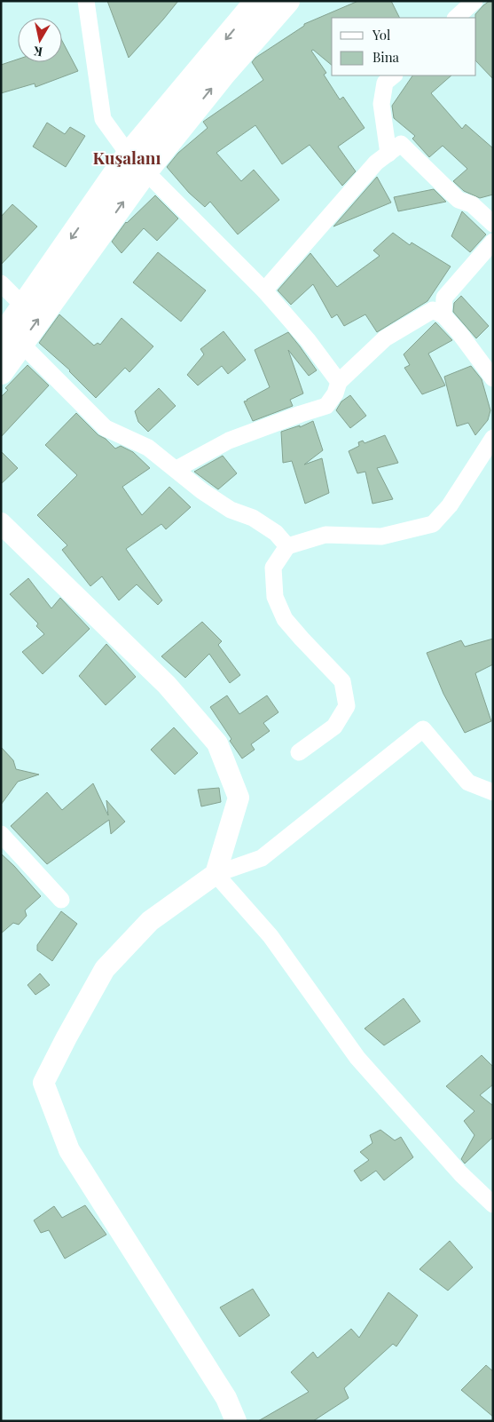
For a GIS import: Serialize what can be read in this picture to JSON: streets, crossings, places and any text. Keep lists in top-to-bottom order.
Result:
{
  "districts": ["Kuşalanı"],
  "legend": ["Yol", "Bina"],
  "north": "bottom"
}
